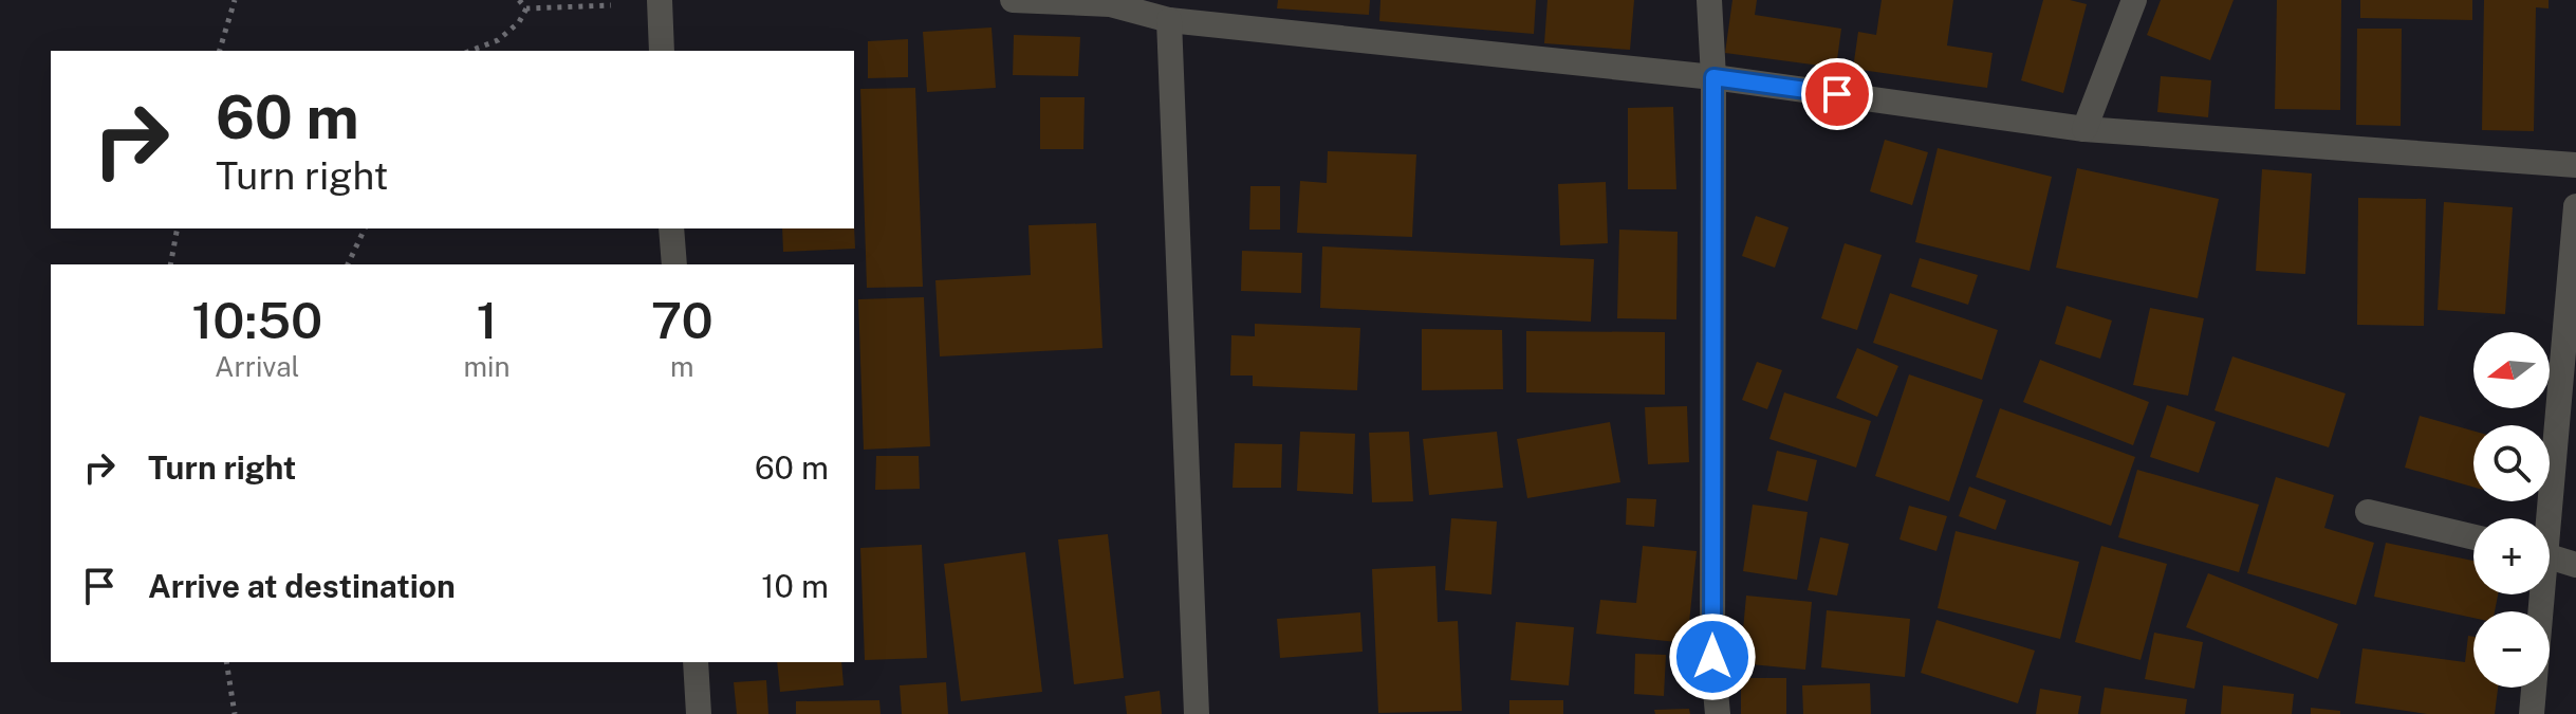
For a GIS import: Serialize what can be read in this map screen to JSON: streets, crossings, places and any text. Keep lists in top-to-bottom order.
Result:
{
  "north": "left",
  "page": {
    "turn": ["60 m", "Turn right"],
    "eta": [
      "10:50",
      "Arrival",
      "1",
      "min",
      "70",
      "m"
    ],
    "map_buttons": ["+", "−"],
    "list": [
      {
        "name": "Turn right",
        "value": "60 m"
      },
      {
        "name": "Arrive at destination",
        "value": "10 m"
      }
    ]
  }
}
